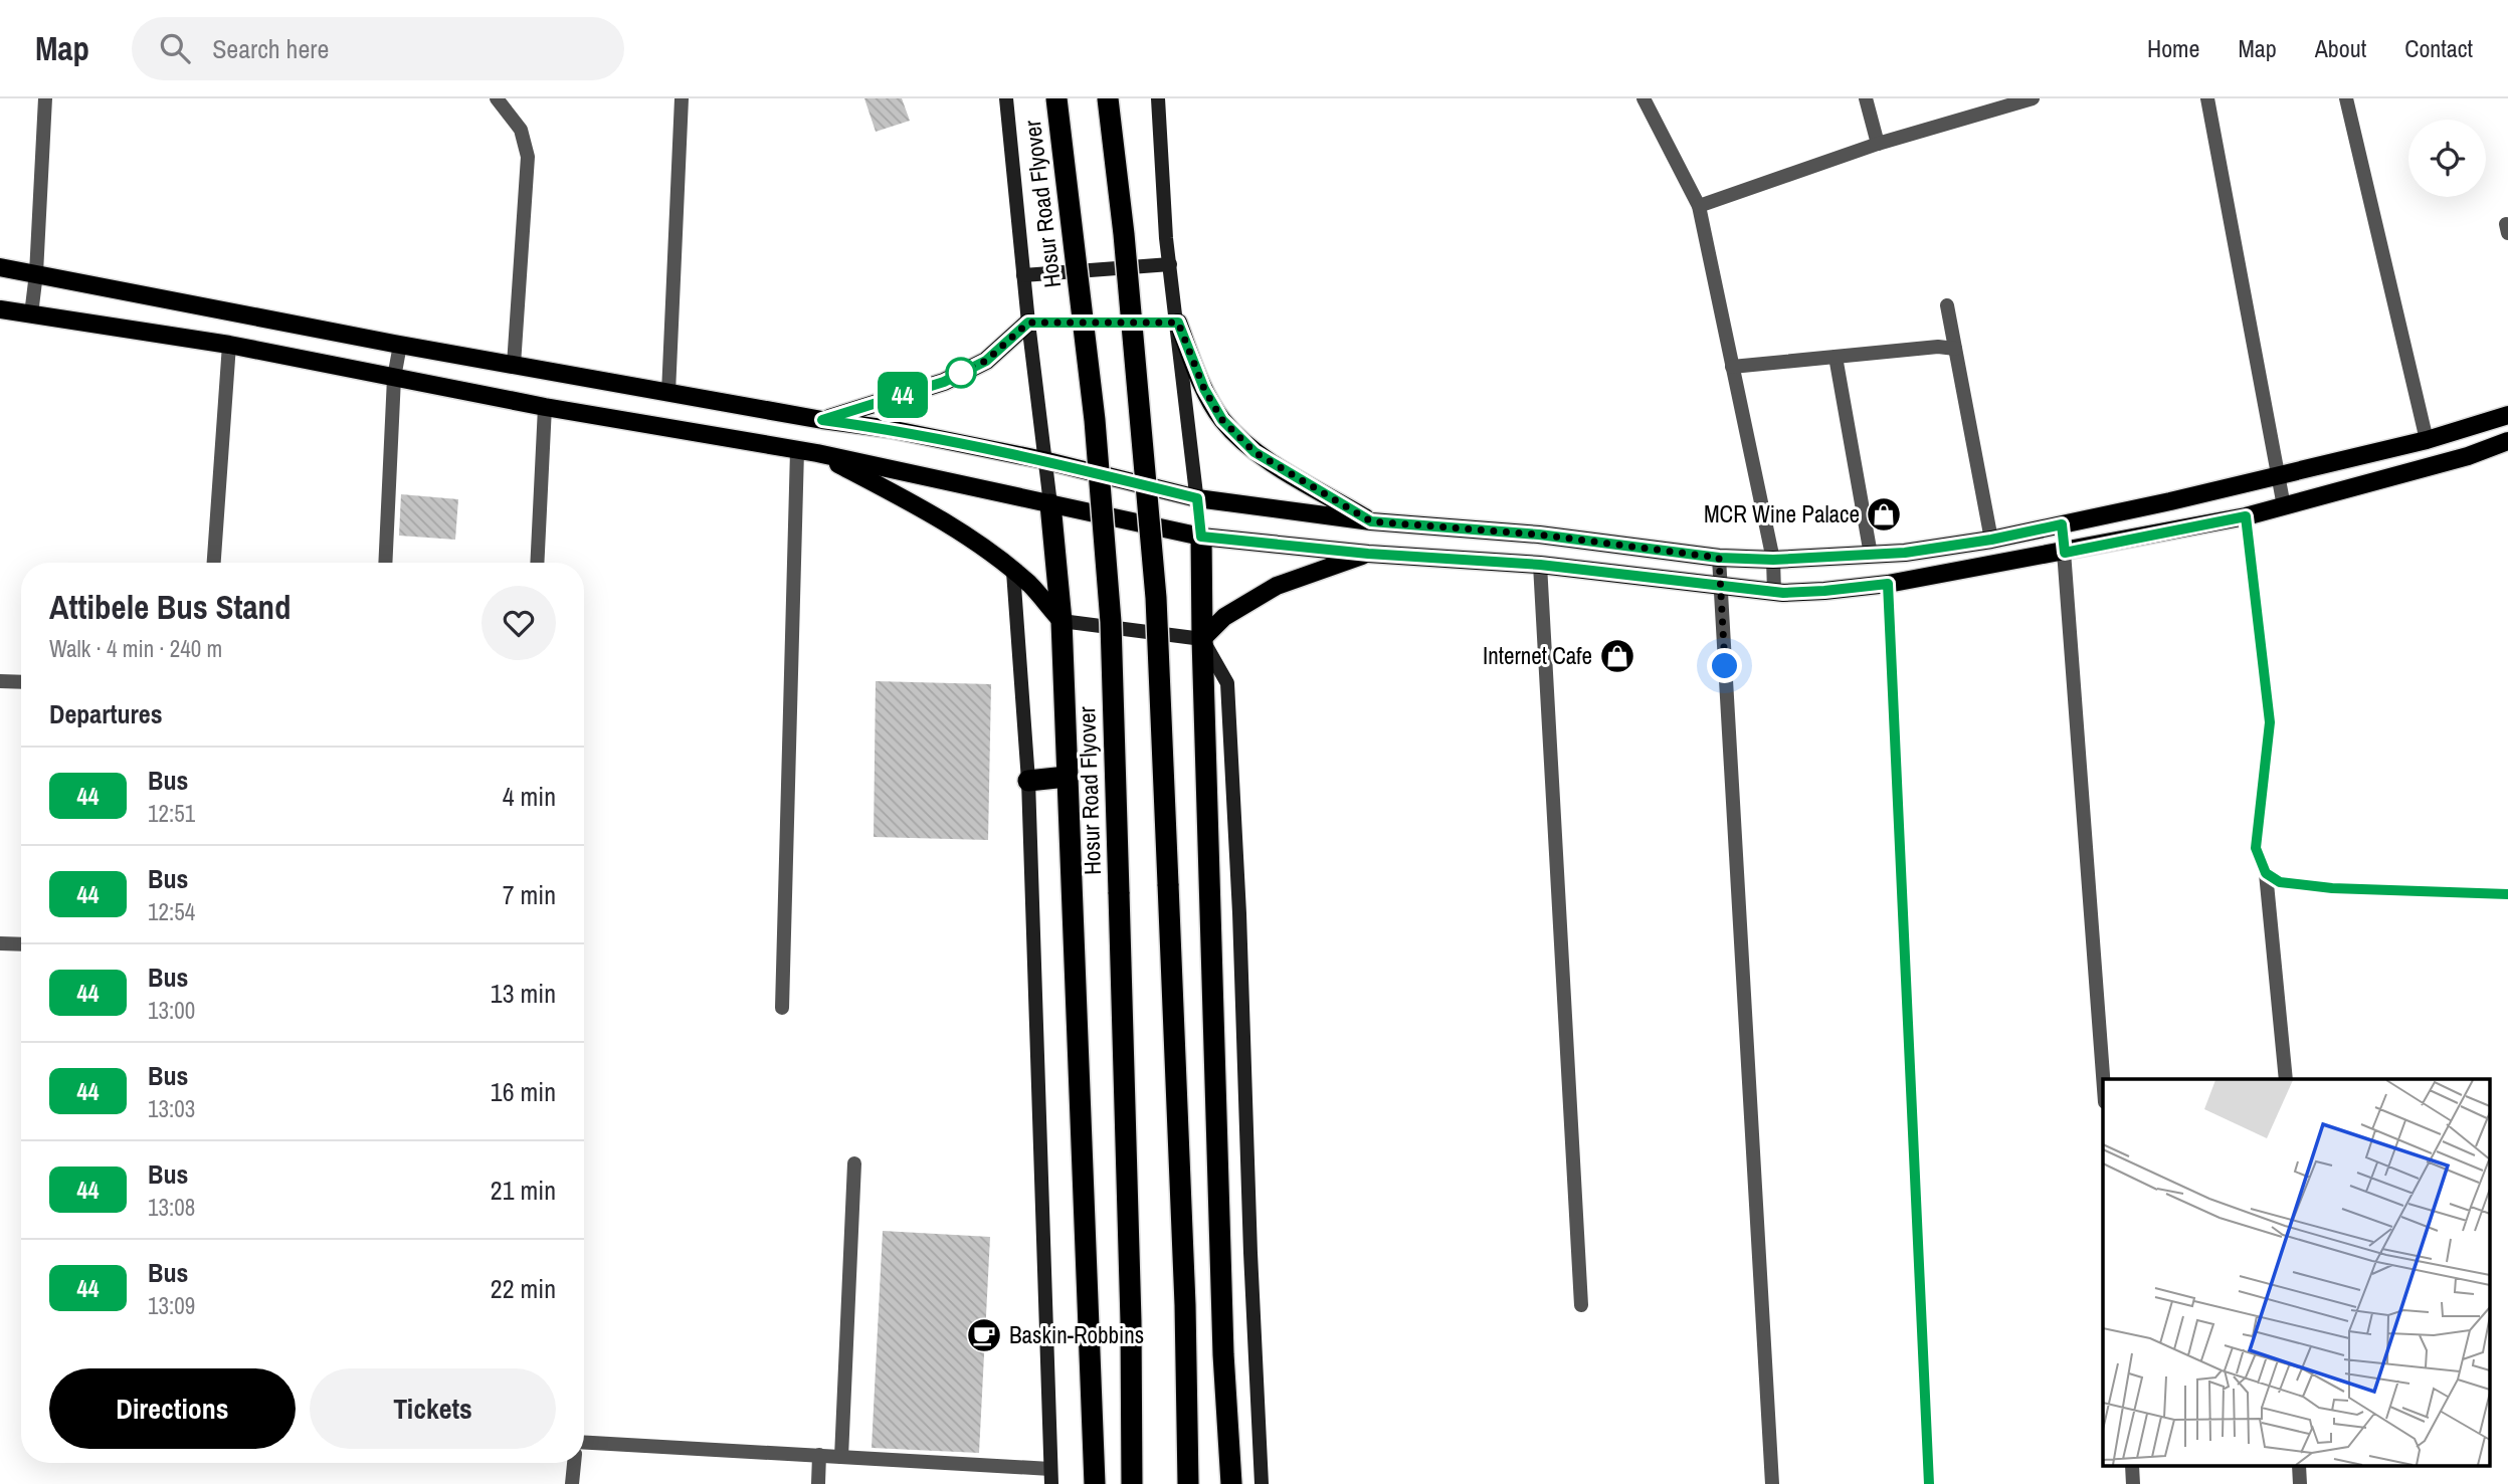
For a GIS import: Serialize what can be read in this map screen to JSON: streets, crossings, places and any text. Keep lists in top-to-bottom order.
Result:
{
  "streets": {
    "highway": ["Hosur Road Flyover"]
  },
  "places": {
    "shop": ["MCR Wine Palace", "Internet Cafe"],
    "cafe": ["Baskin-Robbins"]
  },
  "lines": ["bus line 44"],
  "page": {
    "header": "Map",
    "search": "Search here",
    "nav": [
      "Home",
      "Map",
      "About",
      "Contact"
    ],
    "on_map": "44",
    "heading": [
      ["Attibele Bus Stand", "Walk · 4 min · 240 m"],
      "Departures"
    ],
    "list": [
      {
        "mark": "44",
        "name": "Bus",
        "note": "12:51",
        "value": "4 min"
      },
      {
        "mark": "44",
        "name": "Bus",
        "note": "12:54",
        "value": "7 min"
      },
      {
        "mark": "44",
        "name": "Bus",
        "note": "13:00",
        "value": "13 min"
      },
      {
        "mark": "44",
        "name": "Bus",
        "note": "13:03",
        "value": "16 min"
      },
      {
        "mark": "44",
        "name": "Bus",
        "note": "13:08",
        "value": "21 min"
      },
      {
        "mark": "44",
        "name": "Bus",
        "note": "13:09",
        "value": "22 min"
      }
    ],
    "buttons": ["Directions", "Tickets"]
  }
}
